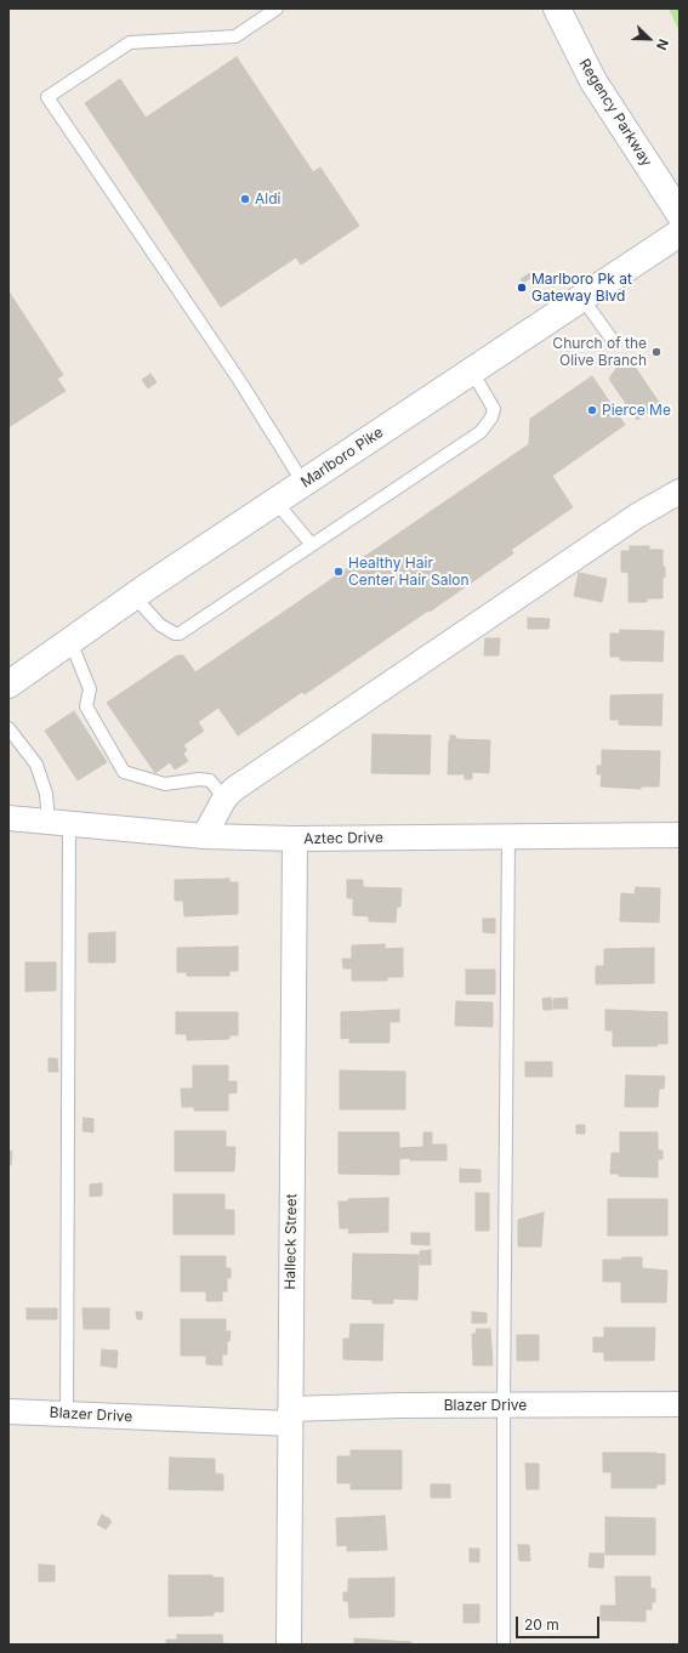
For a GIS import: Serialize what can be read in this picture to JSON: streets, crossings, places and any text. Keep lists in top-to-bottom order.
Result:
{
  "streets": {
    "main road": ["Regency Parkway", "Marlboro Pike"],
    "street": ["Aztec Drive", "Halleck Street", "Blazer Drive"]
  },
  "crossings": [
    ["Aztec Drive", "Halleck Street"],
    ["Halleck Street", "Blazer Drive"]
  ],
  "places": [
    "Aldi",
    "Marlboro Pk at Gateway Blvd",
    "Church of the Olive Branch",
    "Pierce Me",
    "Healthy Hair Center Hair Salon"
  ],
  "scale_bar": "20 m",
  "north": "bottom right"
}
